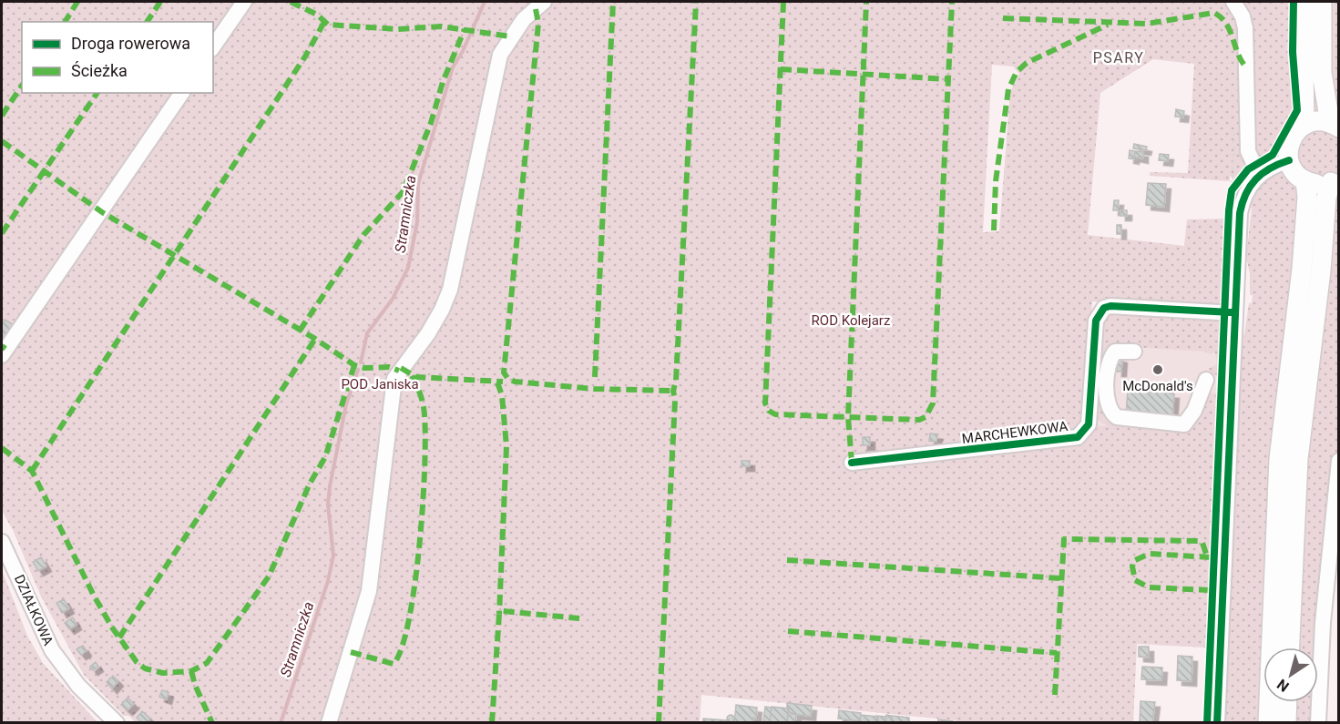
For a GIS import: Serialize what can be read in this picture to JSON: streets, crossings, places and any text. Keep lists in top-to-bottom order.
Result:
{
  "streets": {
    "street": ["MARCHEWKOWA", "DZIAŁKOWA"]
  },
  "districts": ["PSARY"],
  "water": ["Stramniczka"],
  "parks": ["ROD Kolejarz", "POD Janiska"],
  "places": ["McDonald's"],
  "legend": ["Droga rowerowa", "Ścieżka"],
  "north": "bottom left"
}
